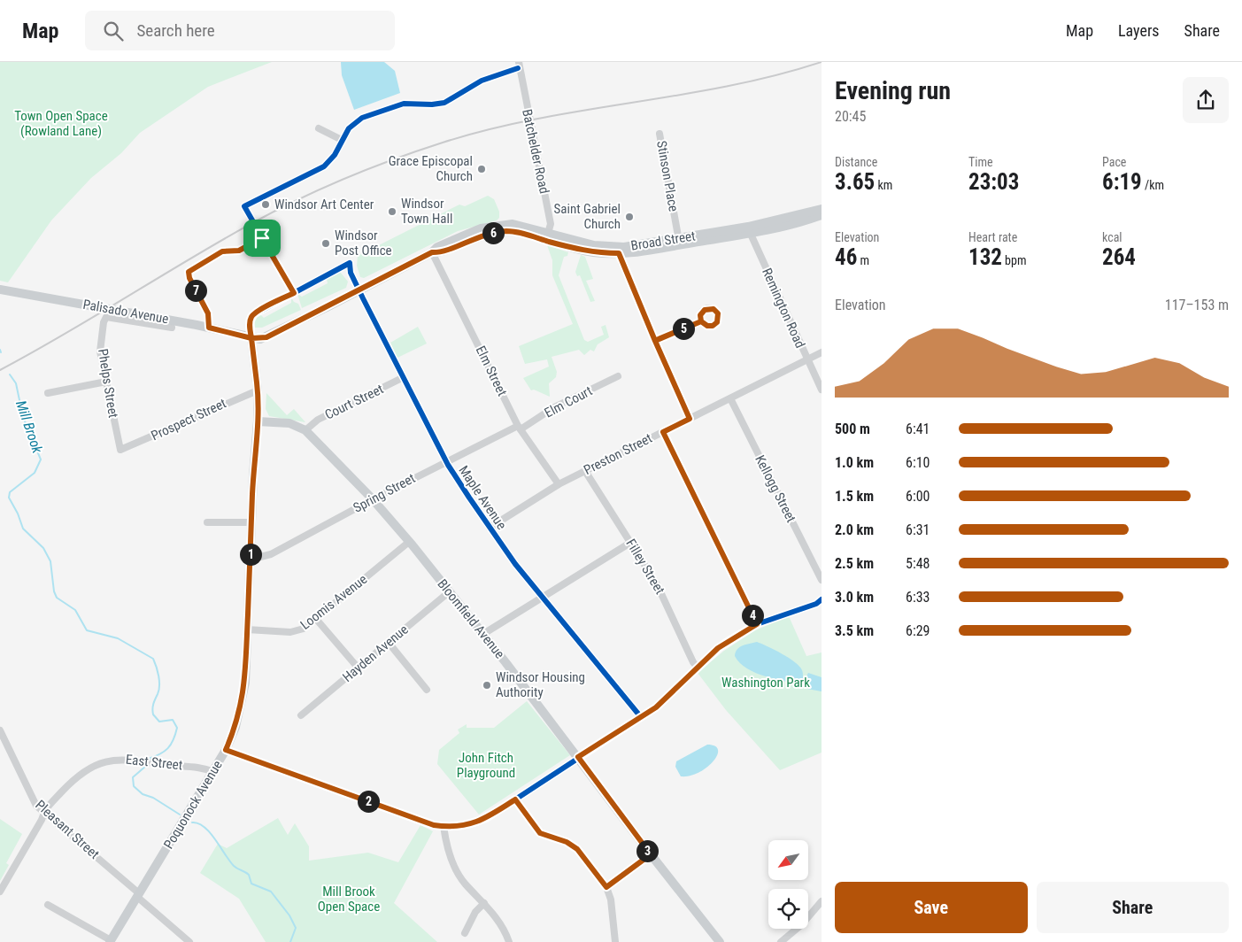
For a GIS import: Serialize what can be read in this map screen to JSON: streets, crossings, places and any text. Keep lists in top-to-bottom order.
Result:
{
  "streets": {
    "main road": [
      "Broad Street",
      "Palisado Avenue",
      "Bloomfield Avenue",
      "Poquonock Avenue"
    ],
    "street": [
      "Batchelder Road",
      "Stinson Place",
      "Remington Road",
      "Elm Street",
      "Phelps Street",
      "Court Street",
      "Elm Court",
      "Prospect Street",
      "Preston Street",
      "Kellogg Street",
      "Spring Street",
      "Maple Avenue",
      "Filley Street",
      "Loomis Avenue",
      "Hayden Avenue",
      "East Street",
      "Pleasant Street"
    ]
  },
  "crossings": [
    ["Batchelder Road", "Broad Street"],
    ["Stinson Place", "Broad Street"],
    ["Broad Street", "Remington Road"],
    ["Broad Street", "Palisado Avenue"],
    ["Broad Street", "Elm Street"],
    ["Broad Street", "Maple Avenue"],
    ["Broad Street", "Poquonock Avenue"],
    ["Remington Road", "Preston Street"],
    ["Palisado Avenue", "Poquonock Avenue"],
    ["Elm Street", "Elm Court"],
    ["Elm Street", "Preston Street"],
    ["Elm Street", "Spring Street"],
    ["Phelps Street", "Prospect Street"],
    ["Court Street", "Maple Avenue"],
    ["Court Street", "Bloomfield Avenue"],
    ["Elm Court", "Spring Street"],
    ["Prospect Street", "Poquonock Avenue"],
    ["Preston Street", "Kellogg Street"],
    ["Preston Street", "Maple Avenue"],
    ["Preston Street", "Filley Street"],
    ["Spring Street", "Maple Avenue"],
    ["Spring Street", "Bloomfield Avenue"],
    ["Spring Street", "Poquonock Avenue"],
    ["Loomis Avenue", "Bloomfield Avenue"],
    ["Loomis Avenue", "Poquonock Avenue"],
    ["Bloomfield Avenue", "Hayden Avenue"],
    ["Bloomfield Avenue", "Poquonock Avenue"],
    ["East Street", "Poquonock Avenue"],
    ["East Street", "Pleasant Street"],
    ["Poquonock Avenue", "Pleasant Street"]
  ],
  "water": ["Mill Brook"],
  "parks": [
    "Town Open Space (Rowland Lane)",
    "Washington Park",
    "John Fitch Playground",
    "Mill Brook Open Space"
  ],
  "places": [
    "Grace Episcopal Church",
    "Windsor Art Center",
    "Windsor Town Hall",
    "Saint Gabriel Church",
    "Windsor Post Office",
    "Windsor Housing Authority"
  ],
  "north": "bottom left",
  "page": {
    "header": "Map",
    "search": "Search here",
    "nav": ["Map", "Layers", "Share"],
    "heading": ["Evening run", "20:45"],
    "stats": [
      ["Distance", "3.65 km"],
      ["Time", "23:03"],
      ["Pace", "6:19 /km"],
      ["Elevation", "46 m"],
      ["Heart rate", "132 bpm"],
      ["kcal", "264"]
    ],
    "pins": [
      "6",
      "7",
      "5",
      "1",
      "4",
      "2",
      "3"
    ],
    "chart": ["Elevation", "117–153 m"],
    "list": [
      {
        "name": "500 m",
        "note": "6:41"
      },
      {
        "name": "1.0 km",
        "note": "6:10"
      },
      {
        "name": "1.5 km",
        "note": "6:00"
      },
      {
        "name": "2.0 km",
        "note": "6:31"
      },
      {
        "name": "2.5 km",
        "note": "5:48"
      },
      {
        "name": "3.0 km",
        "note": "6:33"
      },
      {
        "name": "3.5 km",
        "note": "6:29"
      }
    ],
    "buttons": ["Save", "Share"]
  }
}
